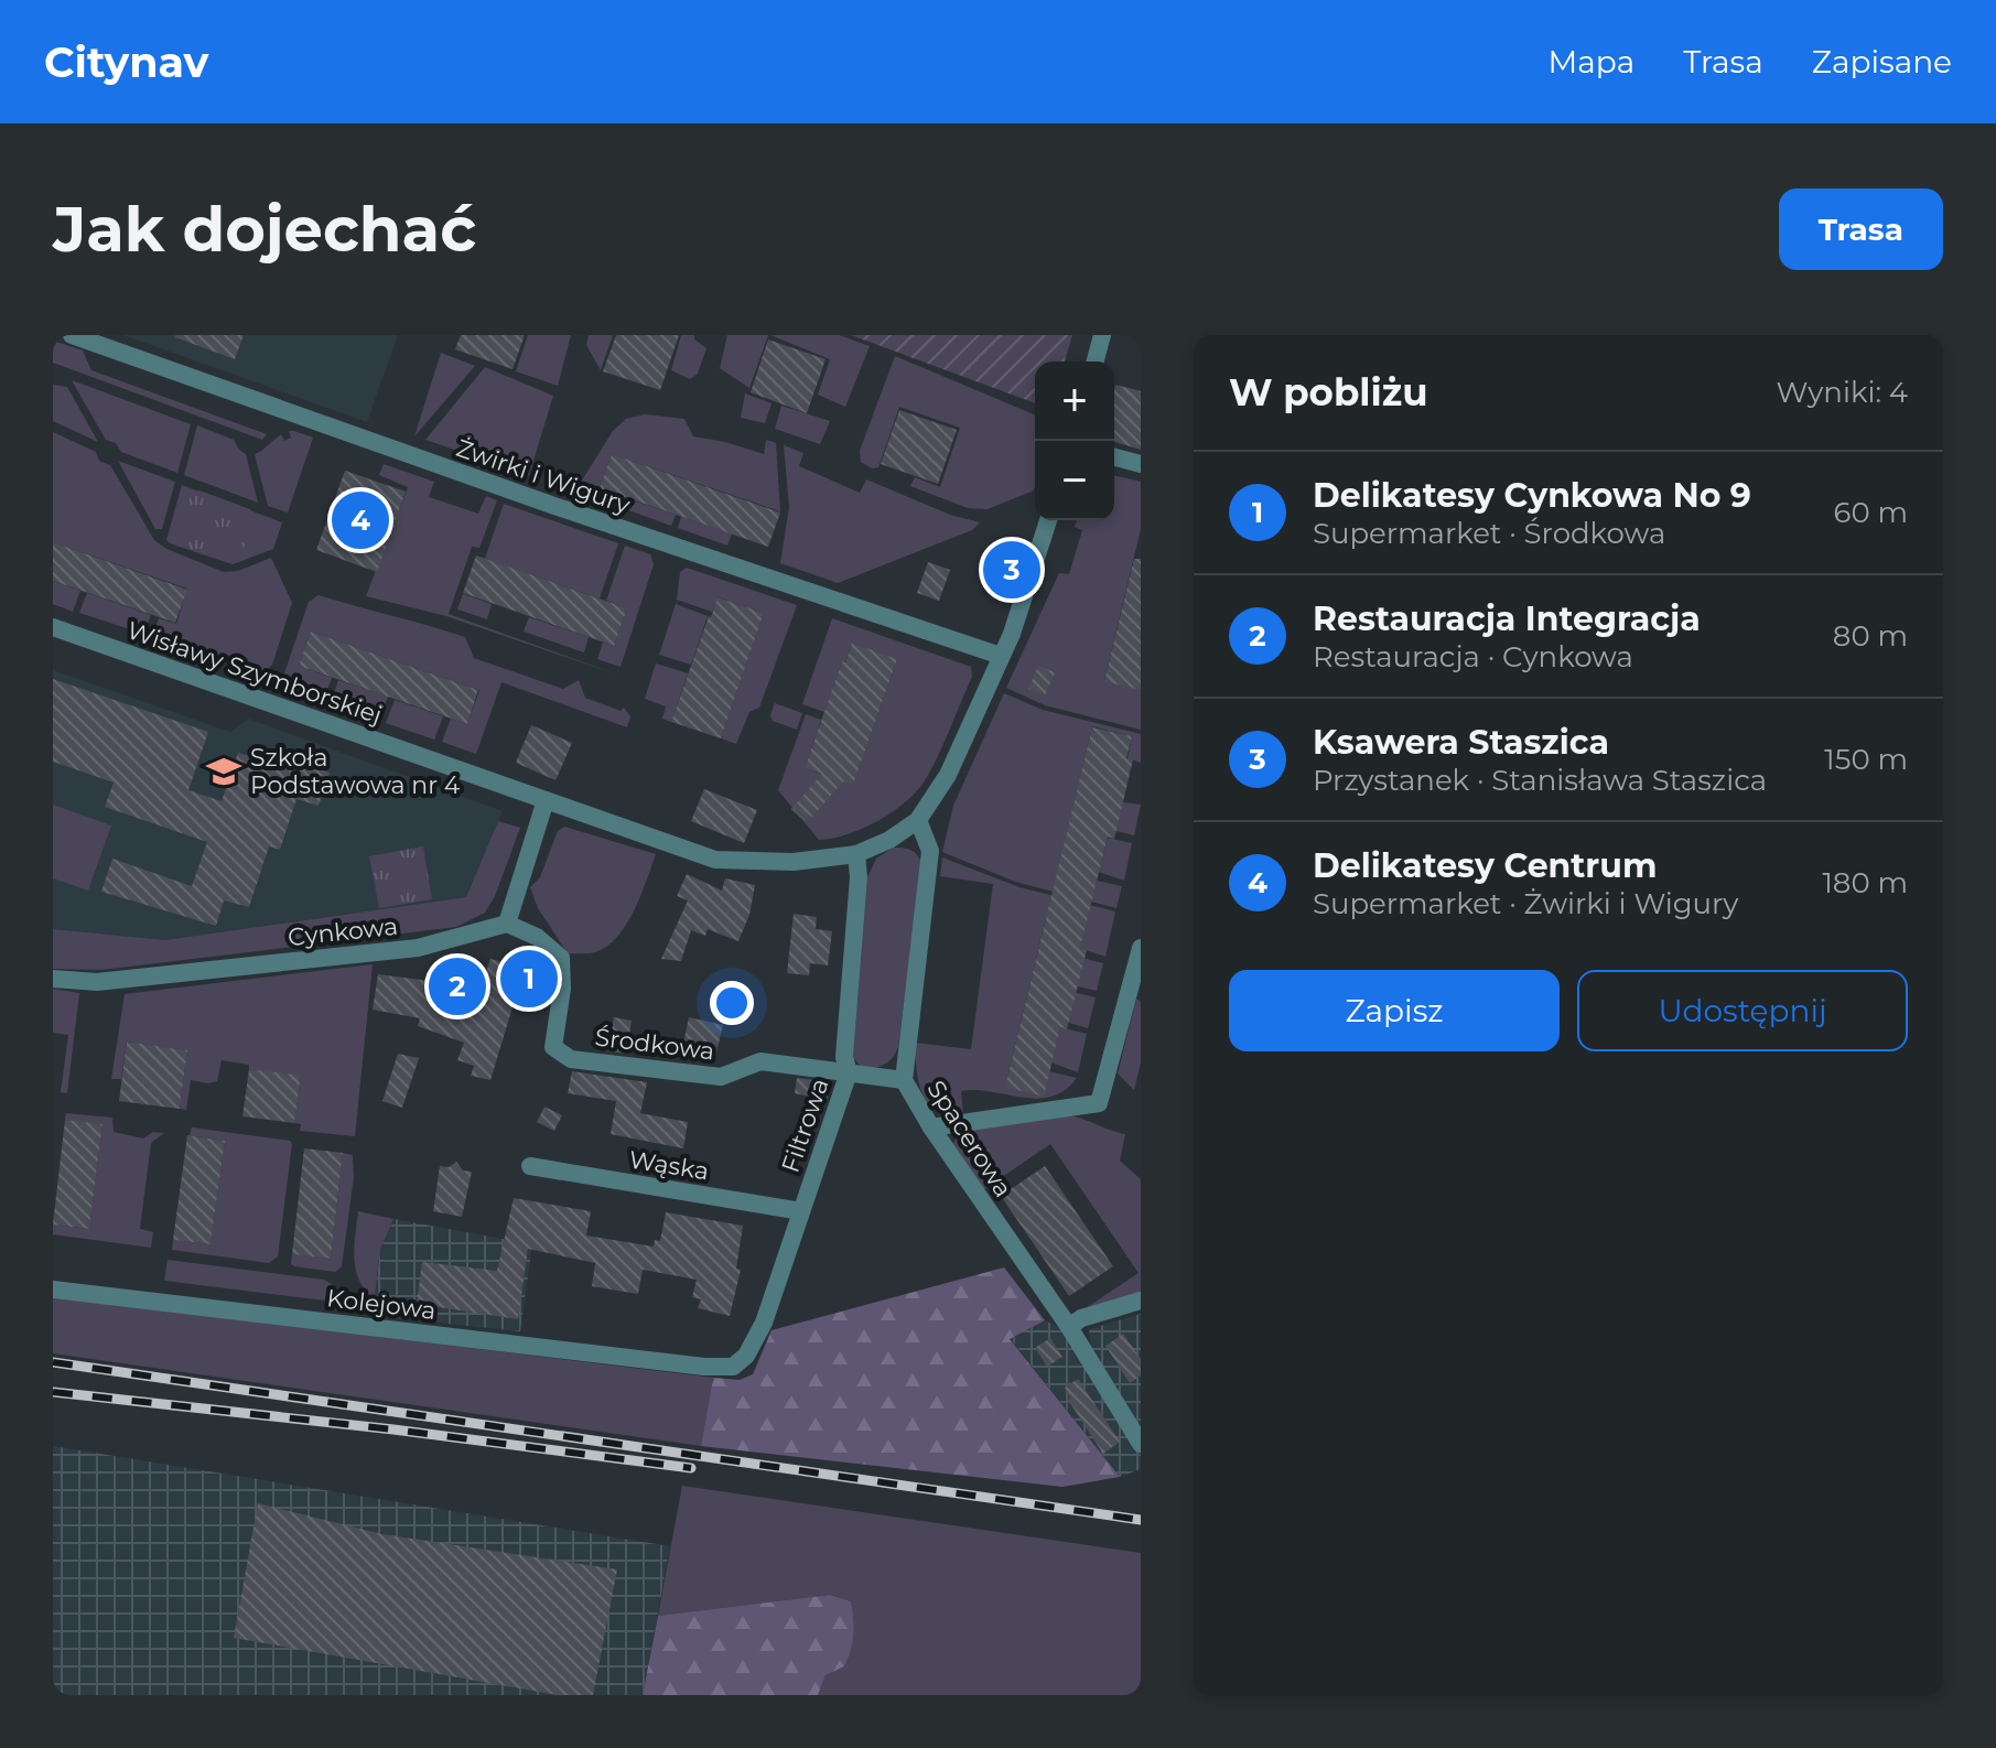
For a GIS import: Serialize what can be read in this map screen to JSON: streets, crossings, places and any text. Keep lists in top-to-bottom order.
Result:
{
  "streets": {
    "street": [
      "Żwirki i Wigury",
      "Wisławy Szymborskiej",
      "Cynkowa",
      "Środkowa",
      "Filtrowa",
      "Spacerowa",
      "Wąska",
      "Kolejowa"
    ]
  },
  "crossings": [
    ["Żwirki i Wigury", "Wisławy Szymborskiej"],
    ["Wisławy Szymborskiej", "Filtrowa"],
    ["Wisławy Szymborskiej", "Spacerowa"],
    ["Cynkowa", "Środkowa"],
    ["Środkowa", "Filtrowa"],
    ["Środkowa", "Spacerowa"],
    ["Filtrowa", "Wąska"],
    ["Filtrowa", "Kolejowa"]
  ],
  "places": {
    "school or university": ["Szkoła Podstawowa nr 4"]
  },
  "page": {
    "header": "Citynav",
    "nav": ["Mapa", "Trasa", "Zapisane"],
    "buttons": [
      "Trasa",
      ["Zapisz", "Udostępnij"]
    ],
    "title": "Jak dojechać",
    "heading": ["W pobliżu", "Wyniki: 4"],
    "map_buttons": ["+", "−"],
    "list": [
      {
        "mark": "1",
        "name": "Delikatesy Cynkowa No 9",
        "note": "Supermarket · Środkowa",
        "value": "60 m"
      },
      {
        "mark": "2",
        "name": "Restauracja Integracja",
        "note": "Restauracja · Cynkowa",
        "value": "80 m"
      },
      {
        "mark": "3",
        "name": "Ksawera Staszica",
        "note": "Przystanek · Stanisława Staszica",
        "value": "150 m"
      },
      {
        "mark": "4",
        "name": "Delikatesy Centrum",
        "note": "Supermarket · Żwirki i Wigury",
        "value": "180 m"
      }
    ],
    "pins": [
      "4",
      "3",
      "1",
      "2"
    ]
  }
}
